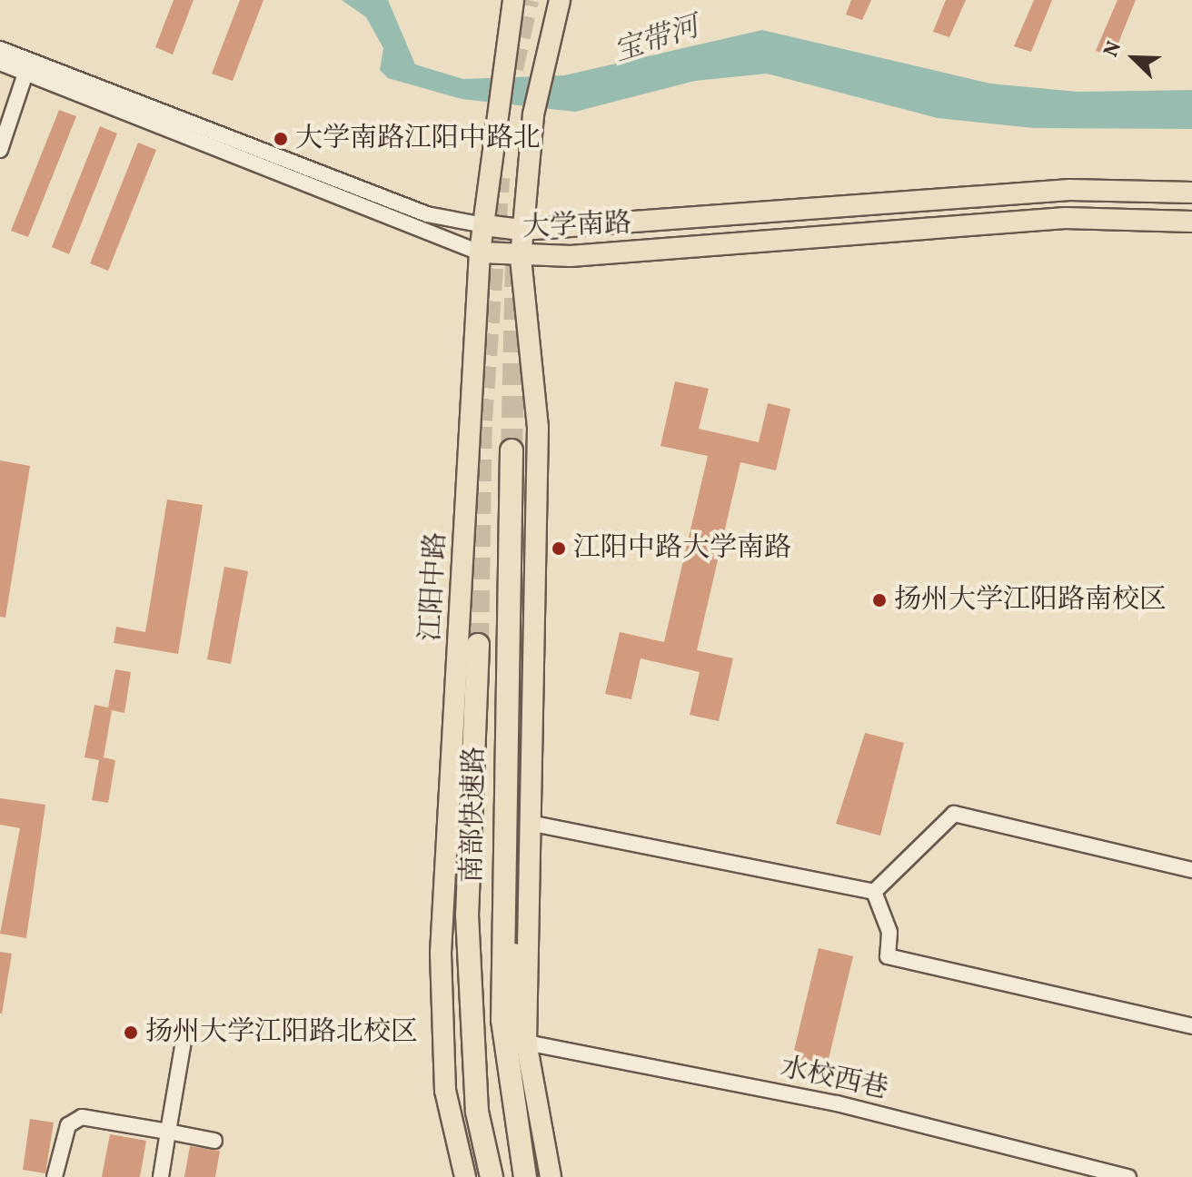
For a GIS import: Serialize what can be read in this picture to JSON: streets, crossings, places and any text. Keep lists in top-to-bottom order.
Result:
{
  "streets": {
    "highway": ["南部快速路"],
    "main road": ["大学南路", "江阳中路"],
    "street": ["水校西巷"]
  },
  "crossings": [
    ["大学南路", "江阳中路"]
  ],
  "water": ["宝带河"],
  "places": [
    "大学南路江阳中路北",
    "江阳中路大学南路",
    "扬州大学江阳路南校区",
    "扬州大学江阳路北校区"
  ],
  "north": "top left"
}
